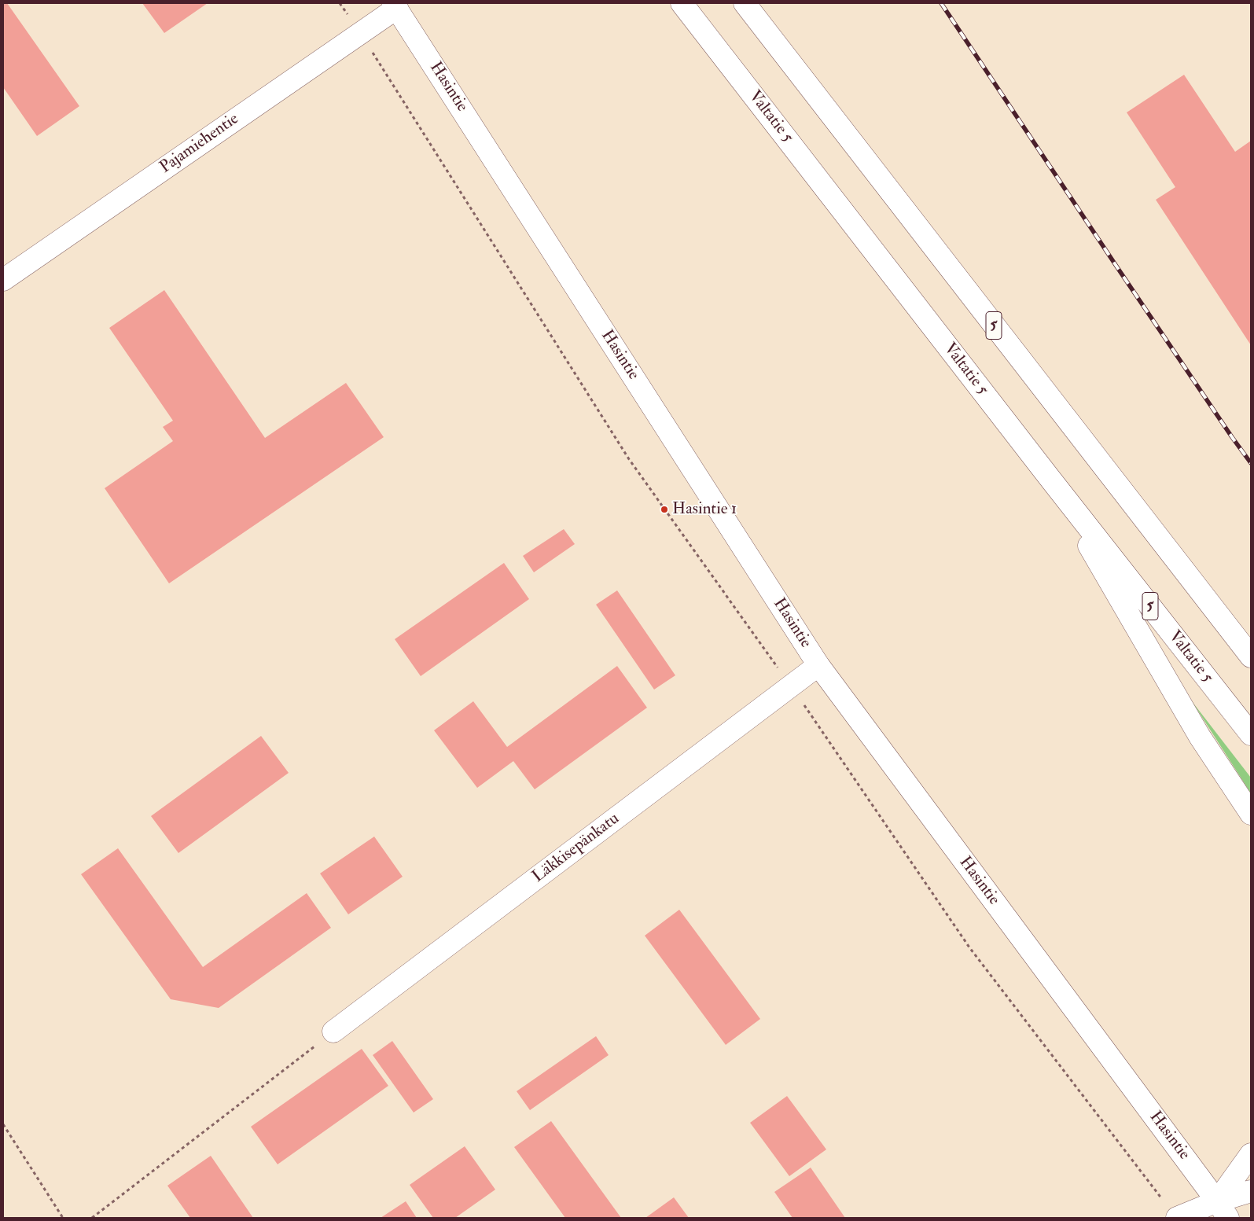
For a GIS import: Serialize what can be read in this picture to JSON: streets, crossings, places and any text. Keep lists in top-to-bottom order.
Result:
{
  "streets": {
    "main road": [
      "Hasintie",
      "Valtatie 5",
      "Pajamiehentie",
      "5",
      "Läkkisepänkatu"
    ]
  },
  "crossings": [
    ["Hasintie", "Pajamiehentie"],
    ["Hasintie", "Läkkisepänkatu"]
  ],
  "places": ["Hasintie 1"]
}
